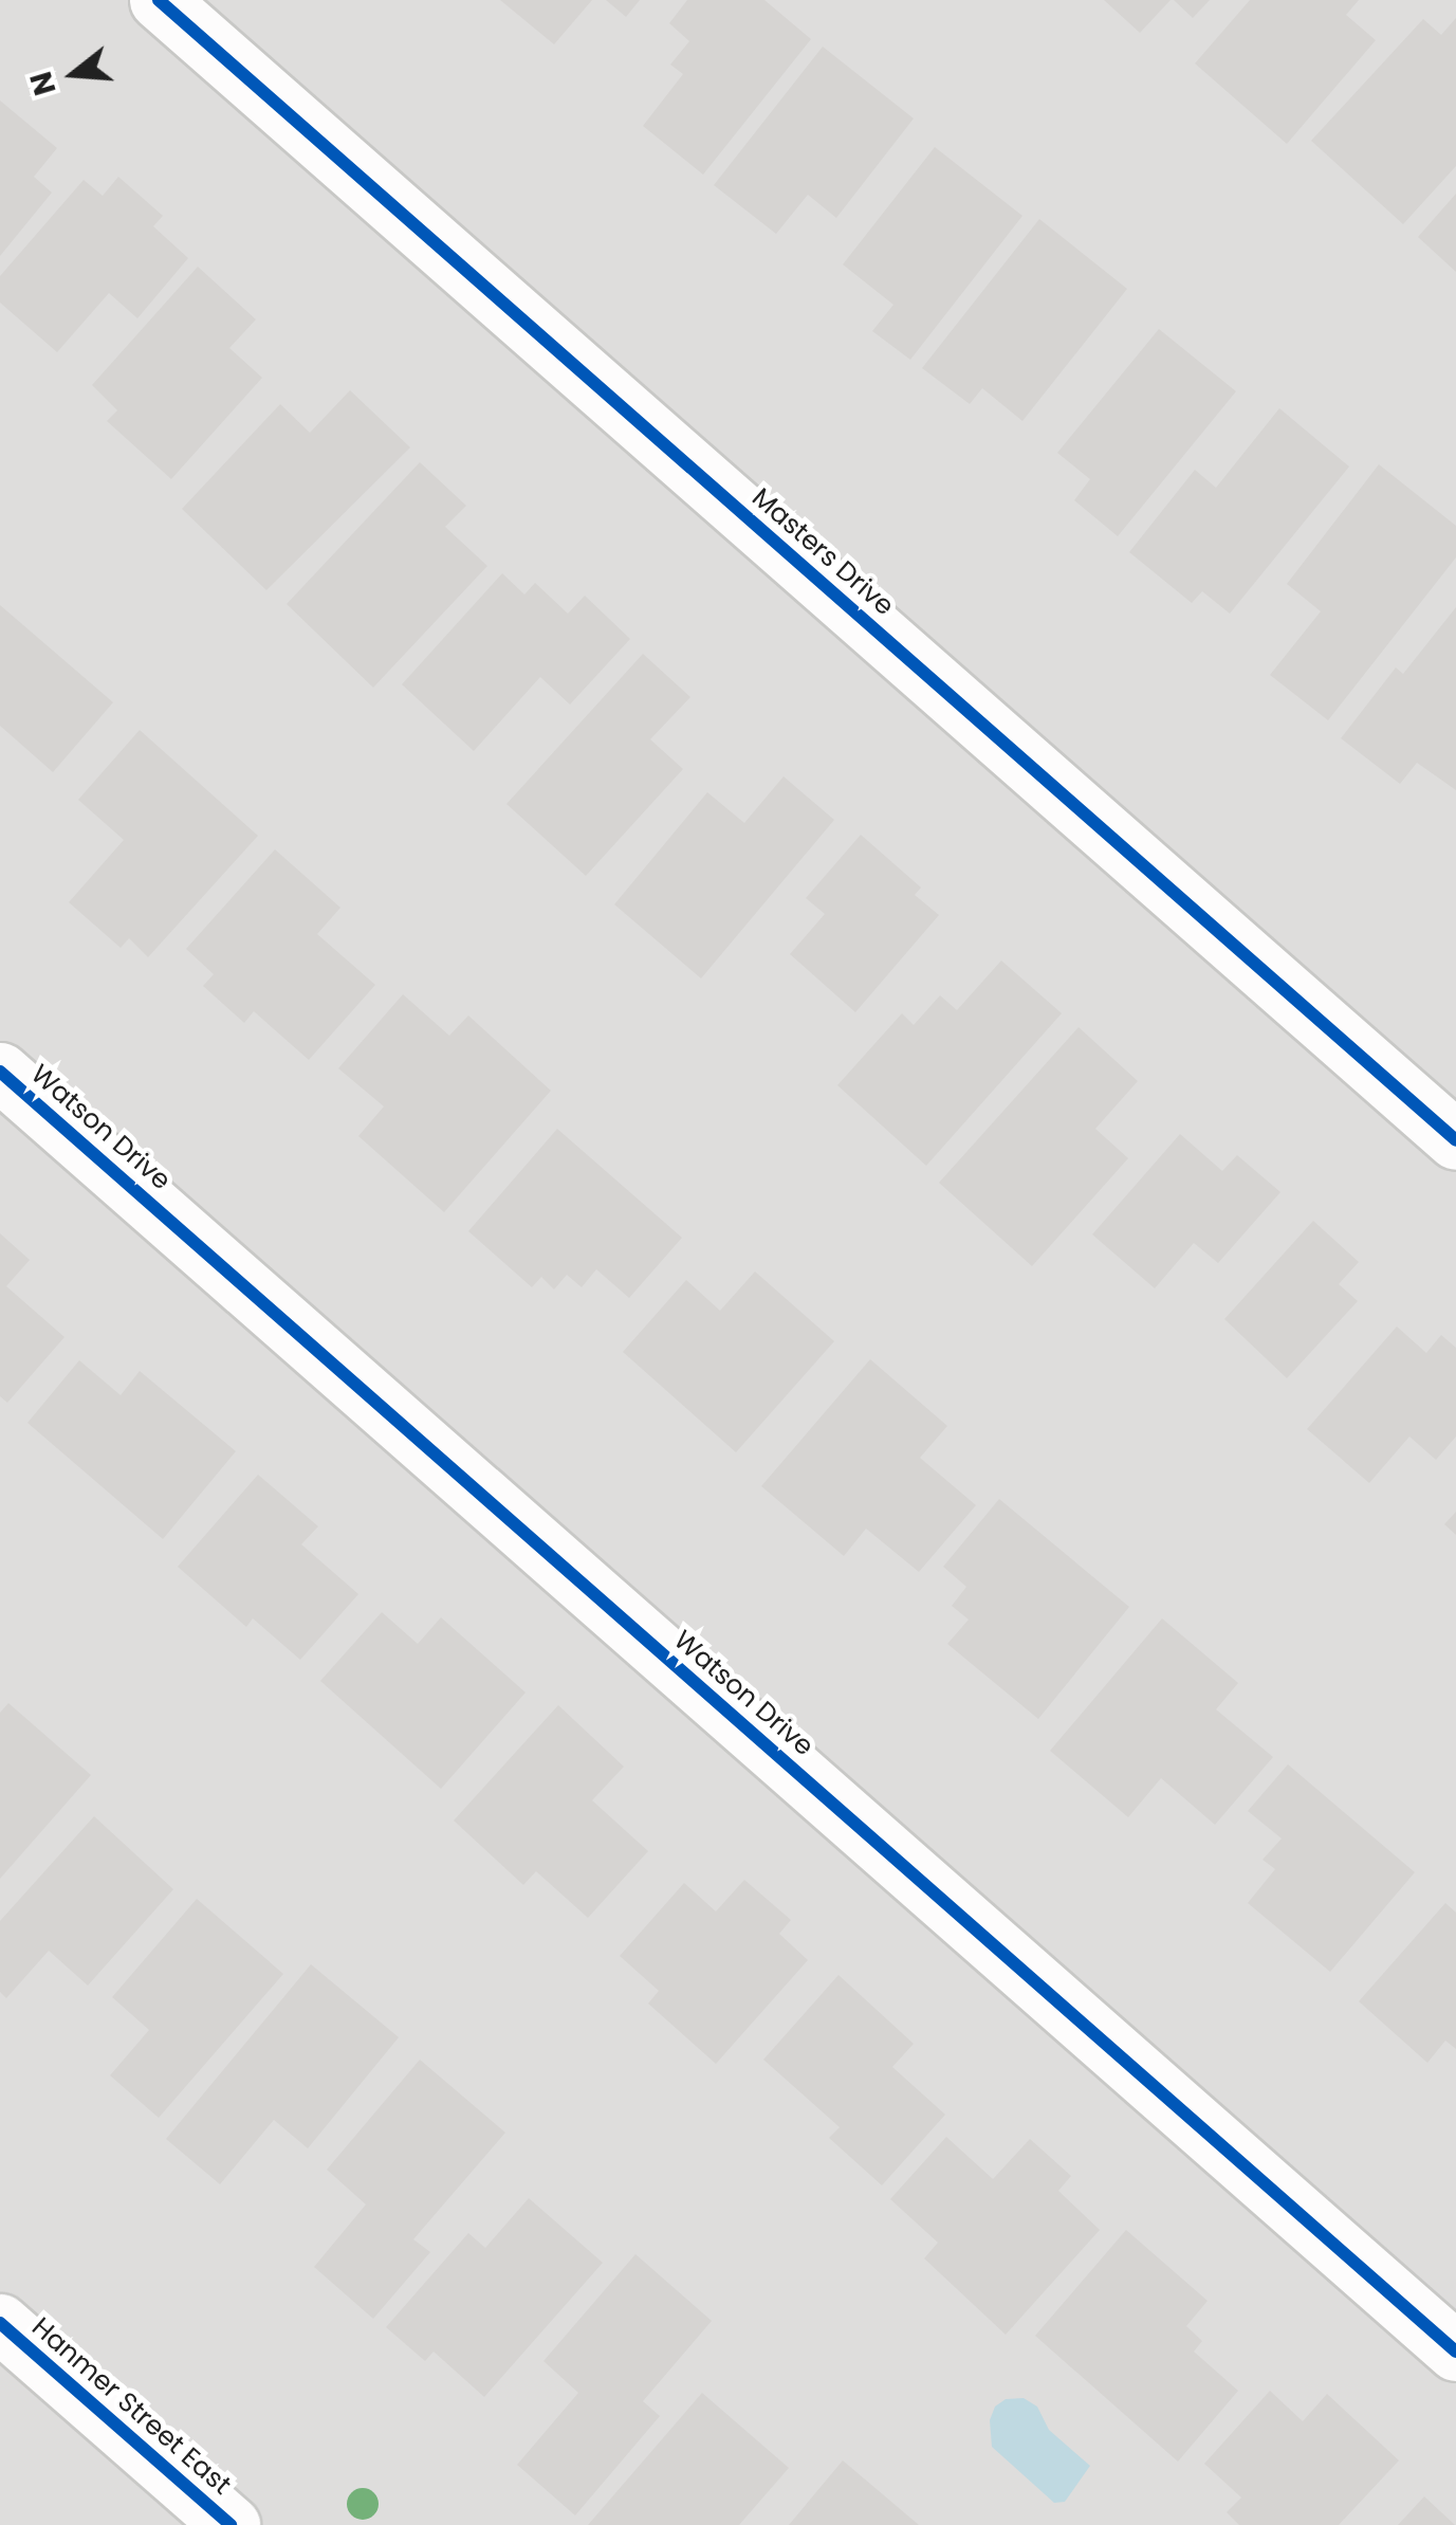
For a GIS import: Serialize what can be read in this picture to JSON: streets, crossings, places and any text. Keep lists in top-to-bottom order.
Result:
{
  "streets": {
    "street": ["Masters Drive", "Watson Drive", "Hanmer Street East"]
  },
  "north": "left"
}
